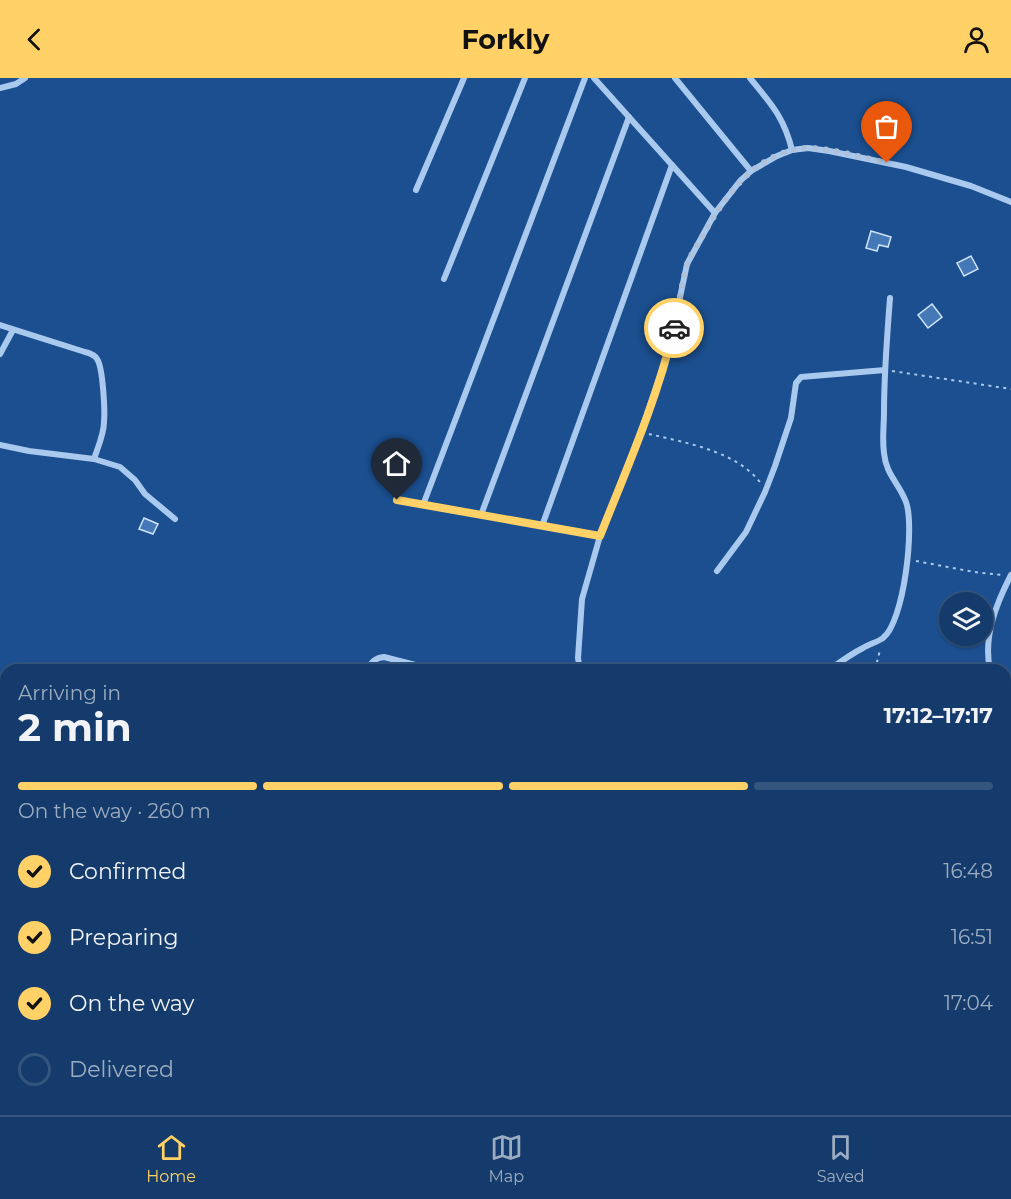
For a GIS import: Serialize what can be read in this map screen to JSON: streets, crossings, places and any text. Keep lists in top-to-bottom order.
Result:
{
  "page": {
    "header": "Forkly",
    "heading": ["2 min", "Arriving in", "17:12–17:17"],
    "bar": "On the way · 260 m",
    "list": [
      ["Confirmed", "16:48"],
      ["Preparing", "16:51"],
      ["On the way", "17:04"],
      "Delivered"
    ],
    "tabs": ["Home", "Map", "Saved"]
  }
}
